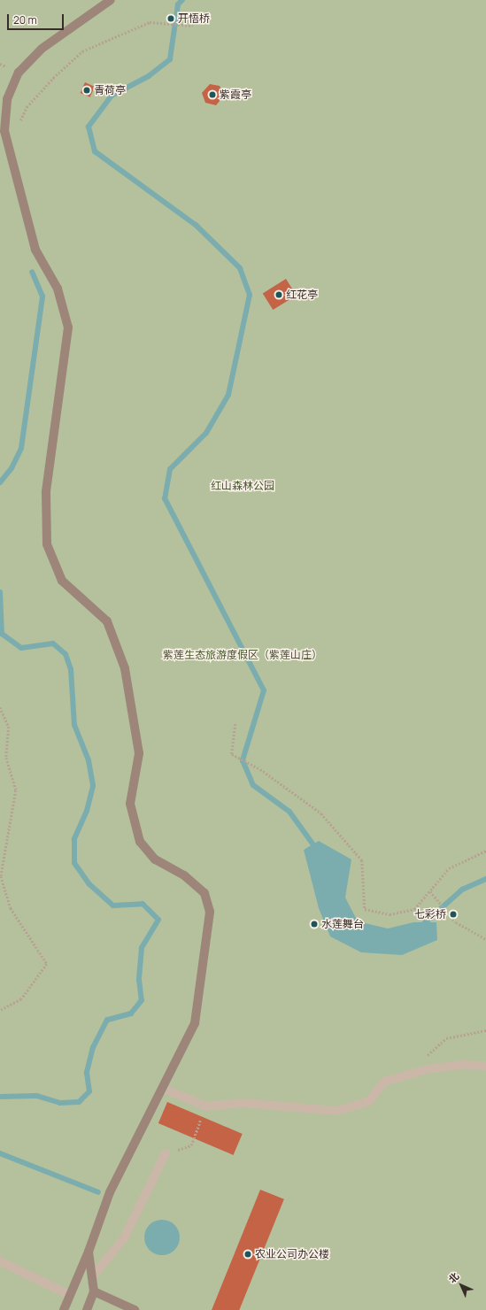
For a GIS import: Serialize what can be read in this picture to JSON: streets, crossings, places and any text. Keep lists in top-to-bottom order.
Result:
{
  "parks": ["红山森林公园", "紫莲生态旅游度假区（紫莲山庄）"],
  "places": [
    "开悟桥",
    "青荷亭",
    "紫霞亭",
    "红花亭",
    "七彩桥",
    "水莲舞台",
    "农业公司办公楼"
  ],
  "scale_bar": "20 m",
  "north": "top left"
}
